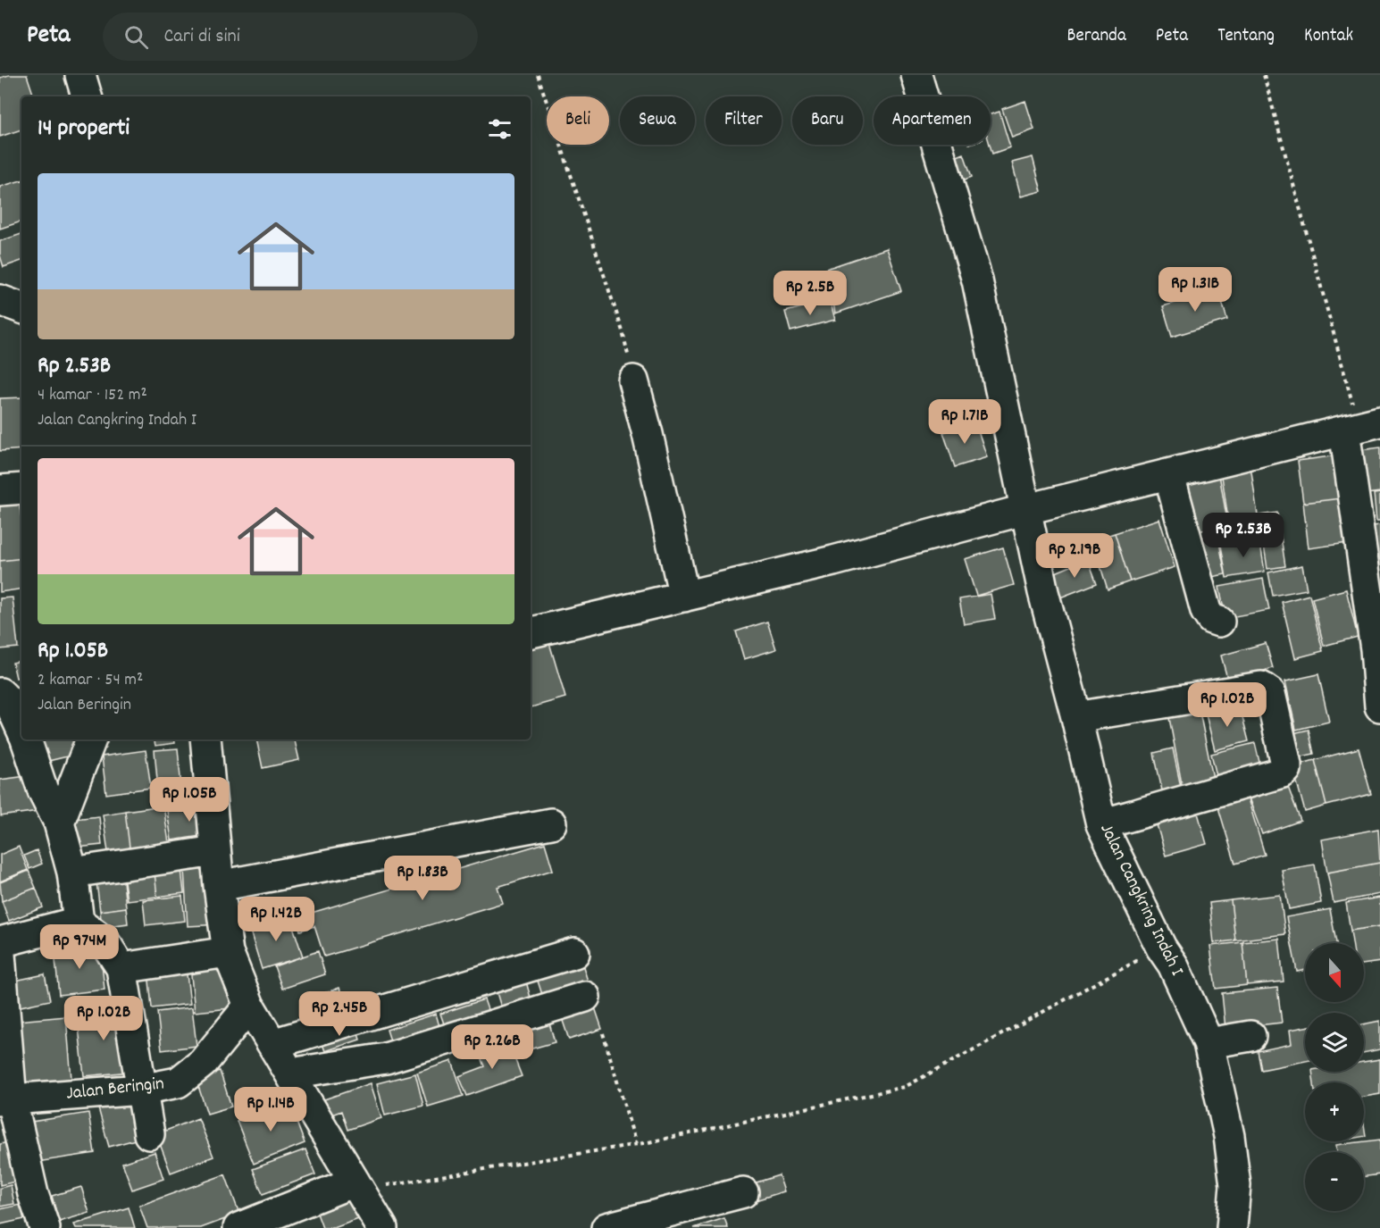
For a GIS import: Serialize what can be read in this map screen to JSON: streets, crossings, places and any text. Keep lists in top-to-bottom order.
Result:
{
  "streets": {
    "street": ["Jalan Cangkring Indah I", "Jalan Beringin"]
  },
  "north": "bottom",
  "page": {
    "header": "Peta",
    "search": "Cari di sini",
    "nav": [
      "Beranda",
      "Peta",
      "Tentang",
      "Kontak"
    ],
    "chip": [
      "Beli",
      "Sewa",
      "Filter",
      "Baru",
      "Apartemen"
    ],
    "heading": "14 properti",
    "list": [
      {
        "name": "Rp 2.53B",
        "note": "4 kamar · 152 m² · Jalan Cangkring Indah I"
      },
      {
        "name": "Rp 1.05B",
        "note": "2 kamar · 54 m² · Jalan Beringin"
      }
    ],
    "price": [
      "Rp 1.31B",
      "Rp 2.5B",
      "Rp 1.71B",
      "Rp 2.53B",
      "Rp 2.19B",
      "Rp 1.02B",
      "Rp 1.05B",
      "Rp 1.83B",
      "Rp 1.42B",
      "Rp 974M",
      "Rp 2.45B",
      "Rp 1.02B",
      "Rp 2.26B",
      "Rp 1.14B"
    ],
    "map_buttons": ["+", "−"]
  }
}
